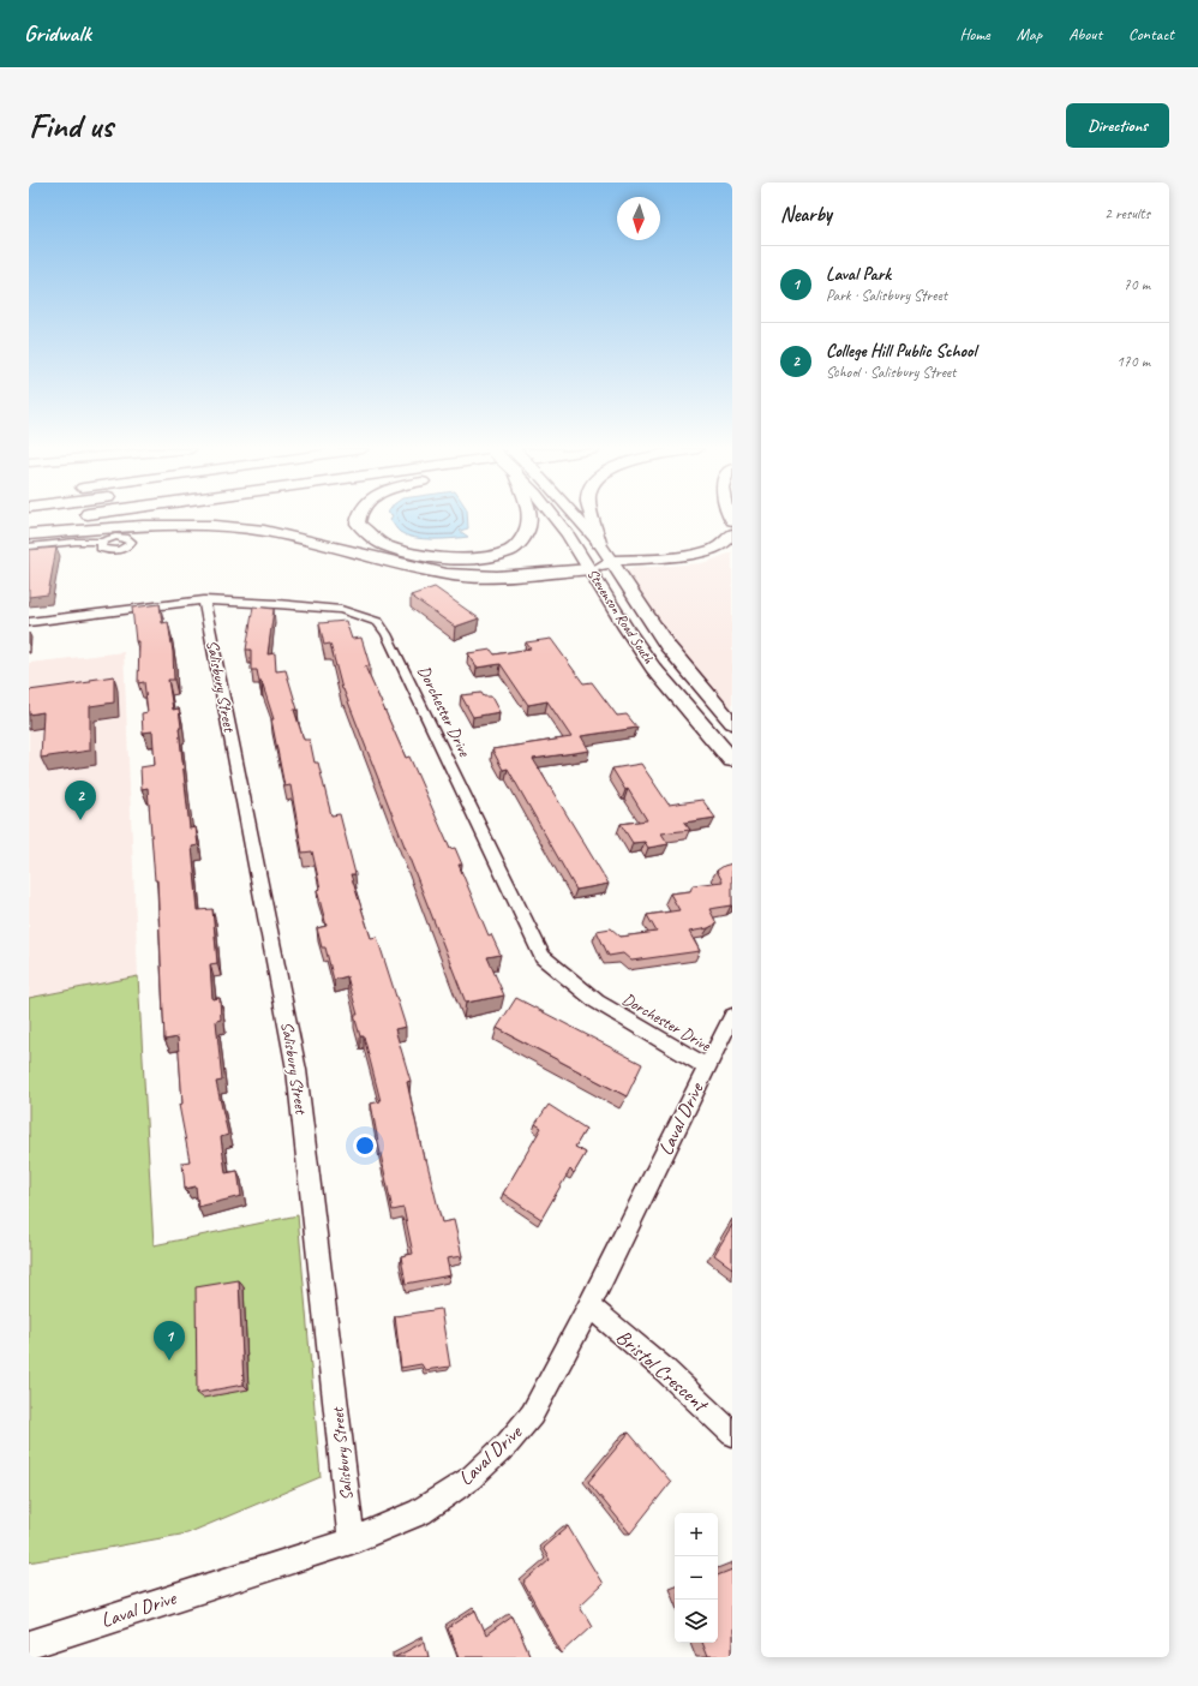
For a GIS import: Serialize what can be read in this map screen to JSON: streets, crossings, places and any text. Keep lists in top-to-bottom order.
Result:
{
  "streets": {
    "main road": ["Stevenson Road South"],
    "street": [
      "Salisbury Street",
      "Dorchester Drive",
      "Laval Drive",
      "Bristol Crescent"
    ]
  },
  "crossings": [
    ["Salisbury Street", "Dorchester Drive"],
    ["Salisbury Street", "Laval Drive"],
    ["Dorchester Drive", "Laval Drive"],
    ["Laval Drive", "Bristol Crescent"]
  ],
  "north": "bottom",
  "page": {
    "header": "Gridwalk",
    "nav": [
      "Home",
      "Map",
      "About",
      "Contact"
    ],
    "buttons": "Directions",
    "title": "Find us",
    "heading": ["Nearby", "2 results"],
    "list": [
      {
        "mark": "1",
        "name": "Laval Park",
        "note": "Park · Salisbury Street",
        "value": "70 m"
      },
      {
        "mark": "2",
        "name": "College Hill Public School",
        "note": "School · Salisbury Street",
        "value": "170 m"
      }
    ],
    "pins": ["2", "1"],
    "map_buttons": ["+", "−"]
  }
}
